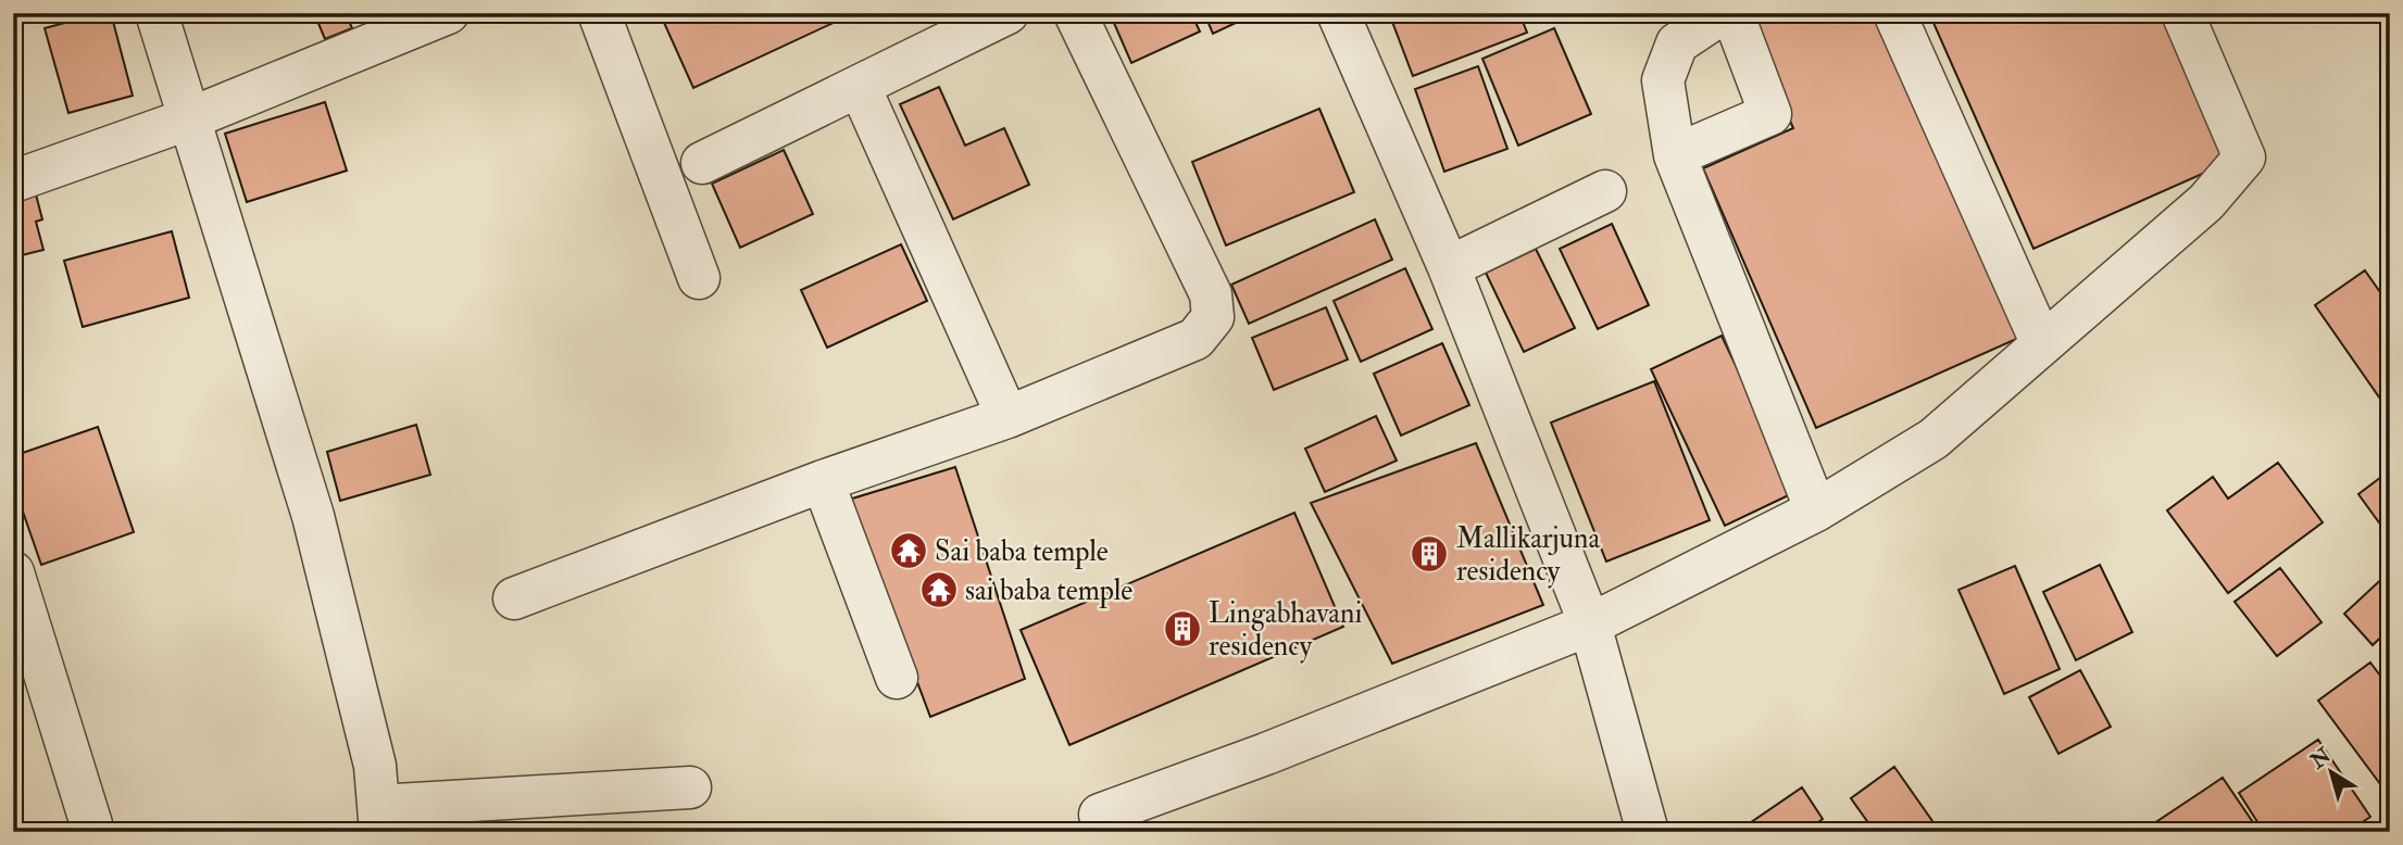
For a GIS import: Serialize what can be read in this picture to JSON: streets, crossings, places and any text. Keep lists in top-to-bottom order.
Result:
{
  "places": {
    "temple": ["Sai baba temple", "sai baba temple"],
    "building": ["Mallikarjuna residency", "Lingabhavani residency"]
  },
  "north": "top left"
}
